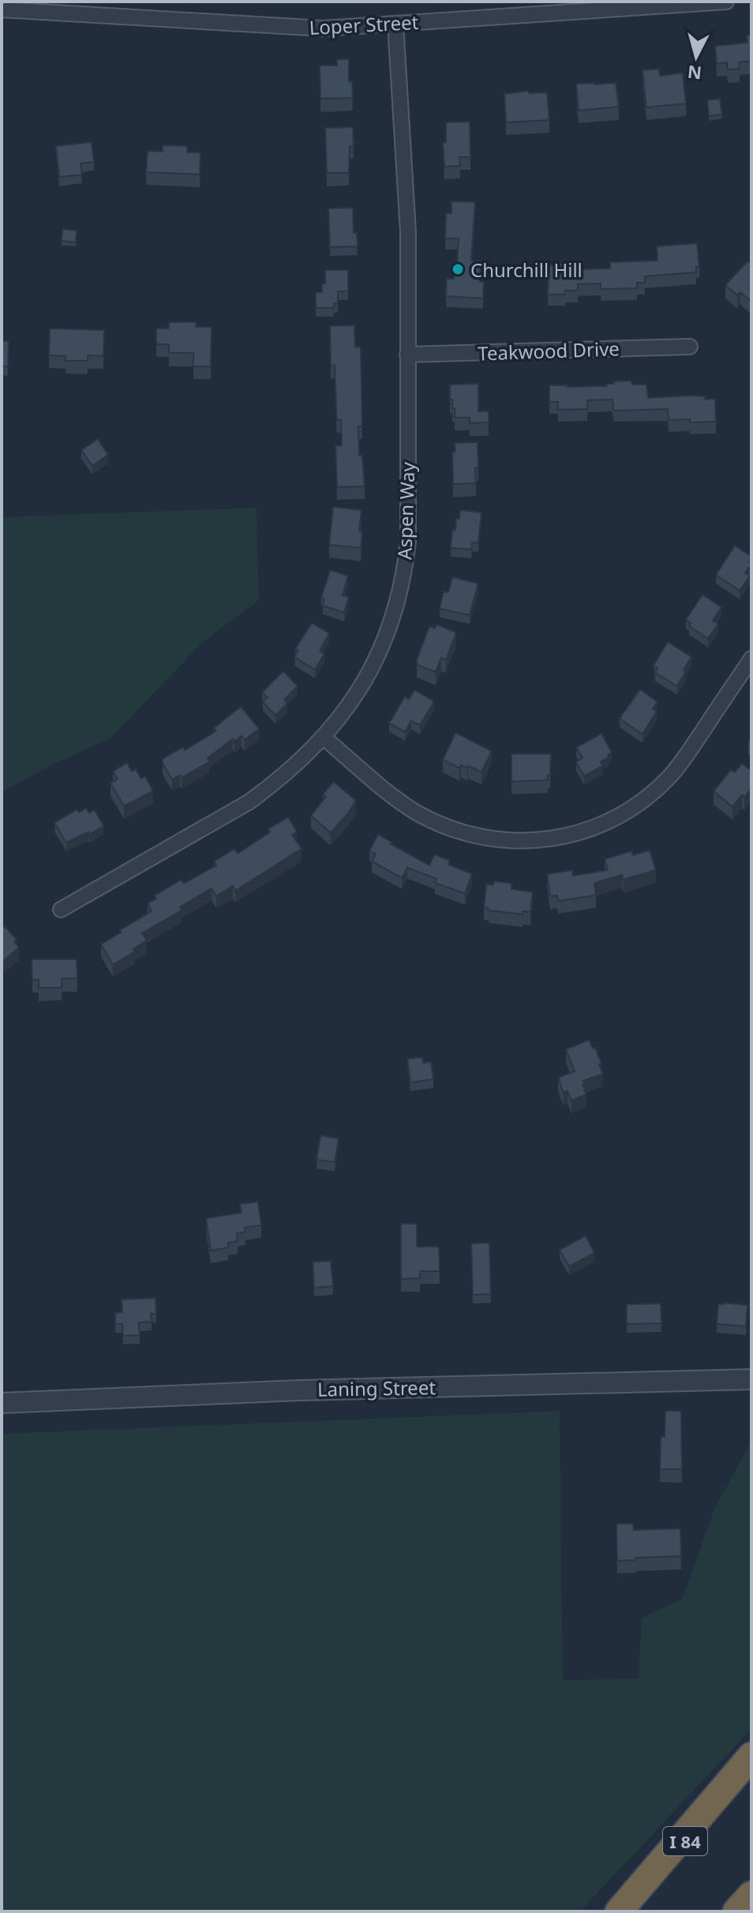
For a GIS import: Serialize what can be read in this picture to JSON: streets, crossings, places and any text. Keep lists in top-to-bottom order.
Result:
{
  "streets": {
    "highway": ["I 84"],
    "street": [
      "Loper Street",
      "Teakwood Drive",
      "Aspen Way",
      "Laning Street"
    ]
  },
  "crossings": [
    ["Loper Street", "Aspen Way"],
    ["Teakwood Drive", "Aspen Way"]
  ],
  "places": ["Churchill Hill"],
  "north": "bottom"
}
